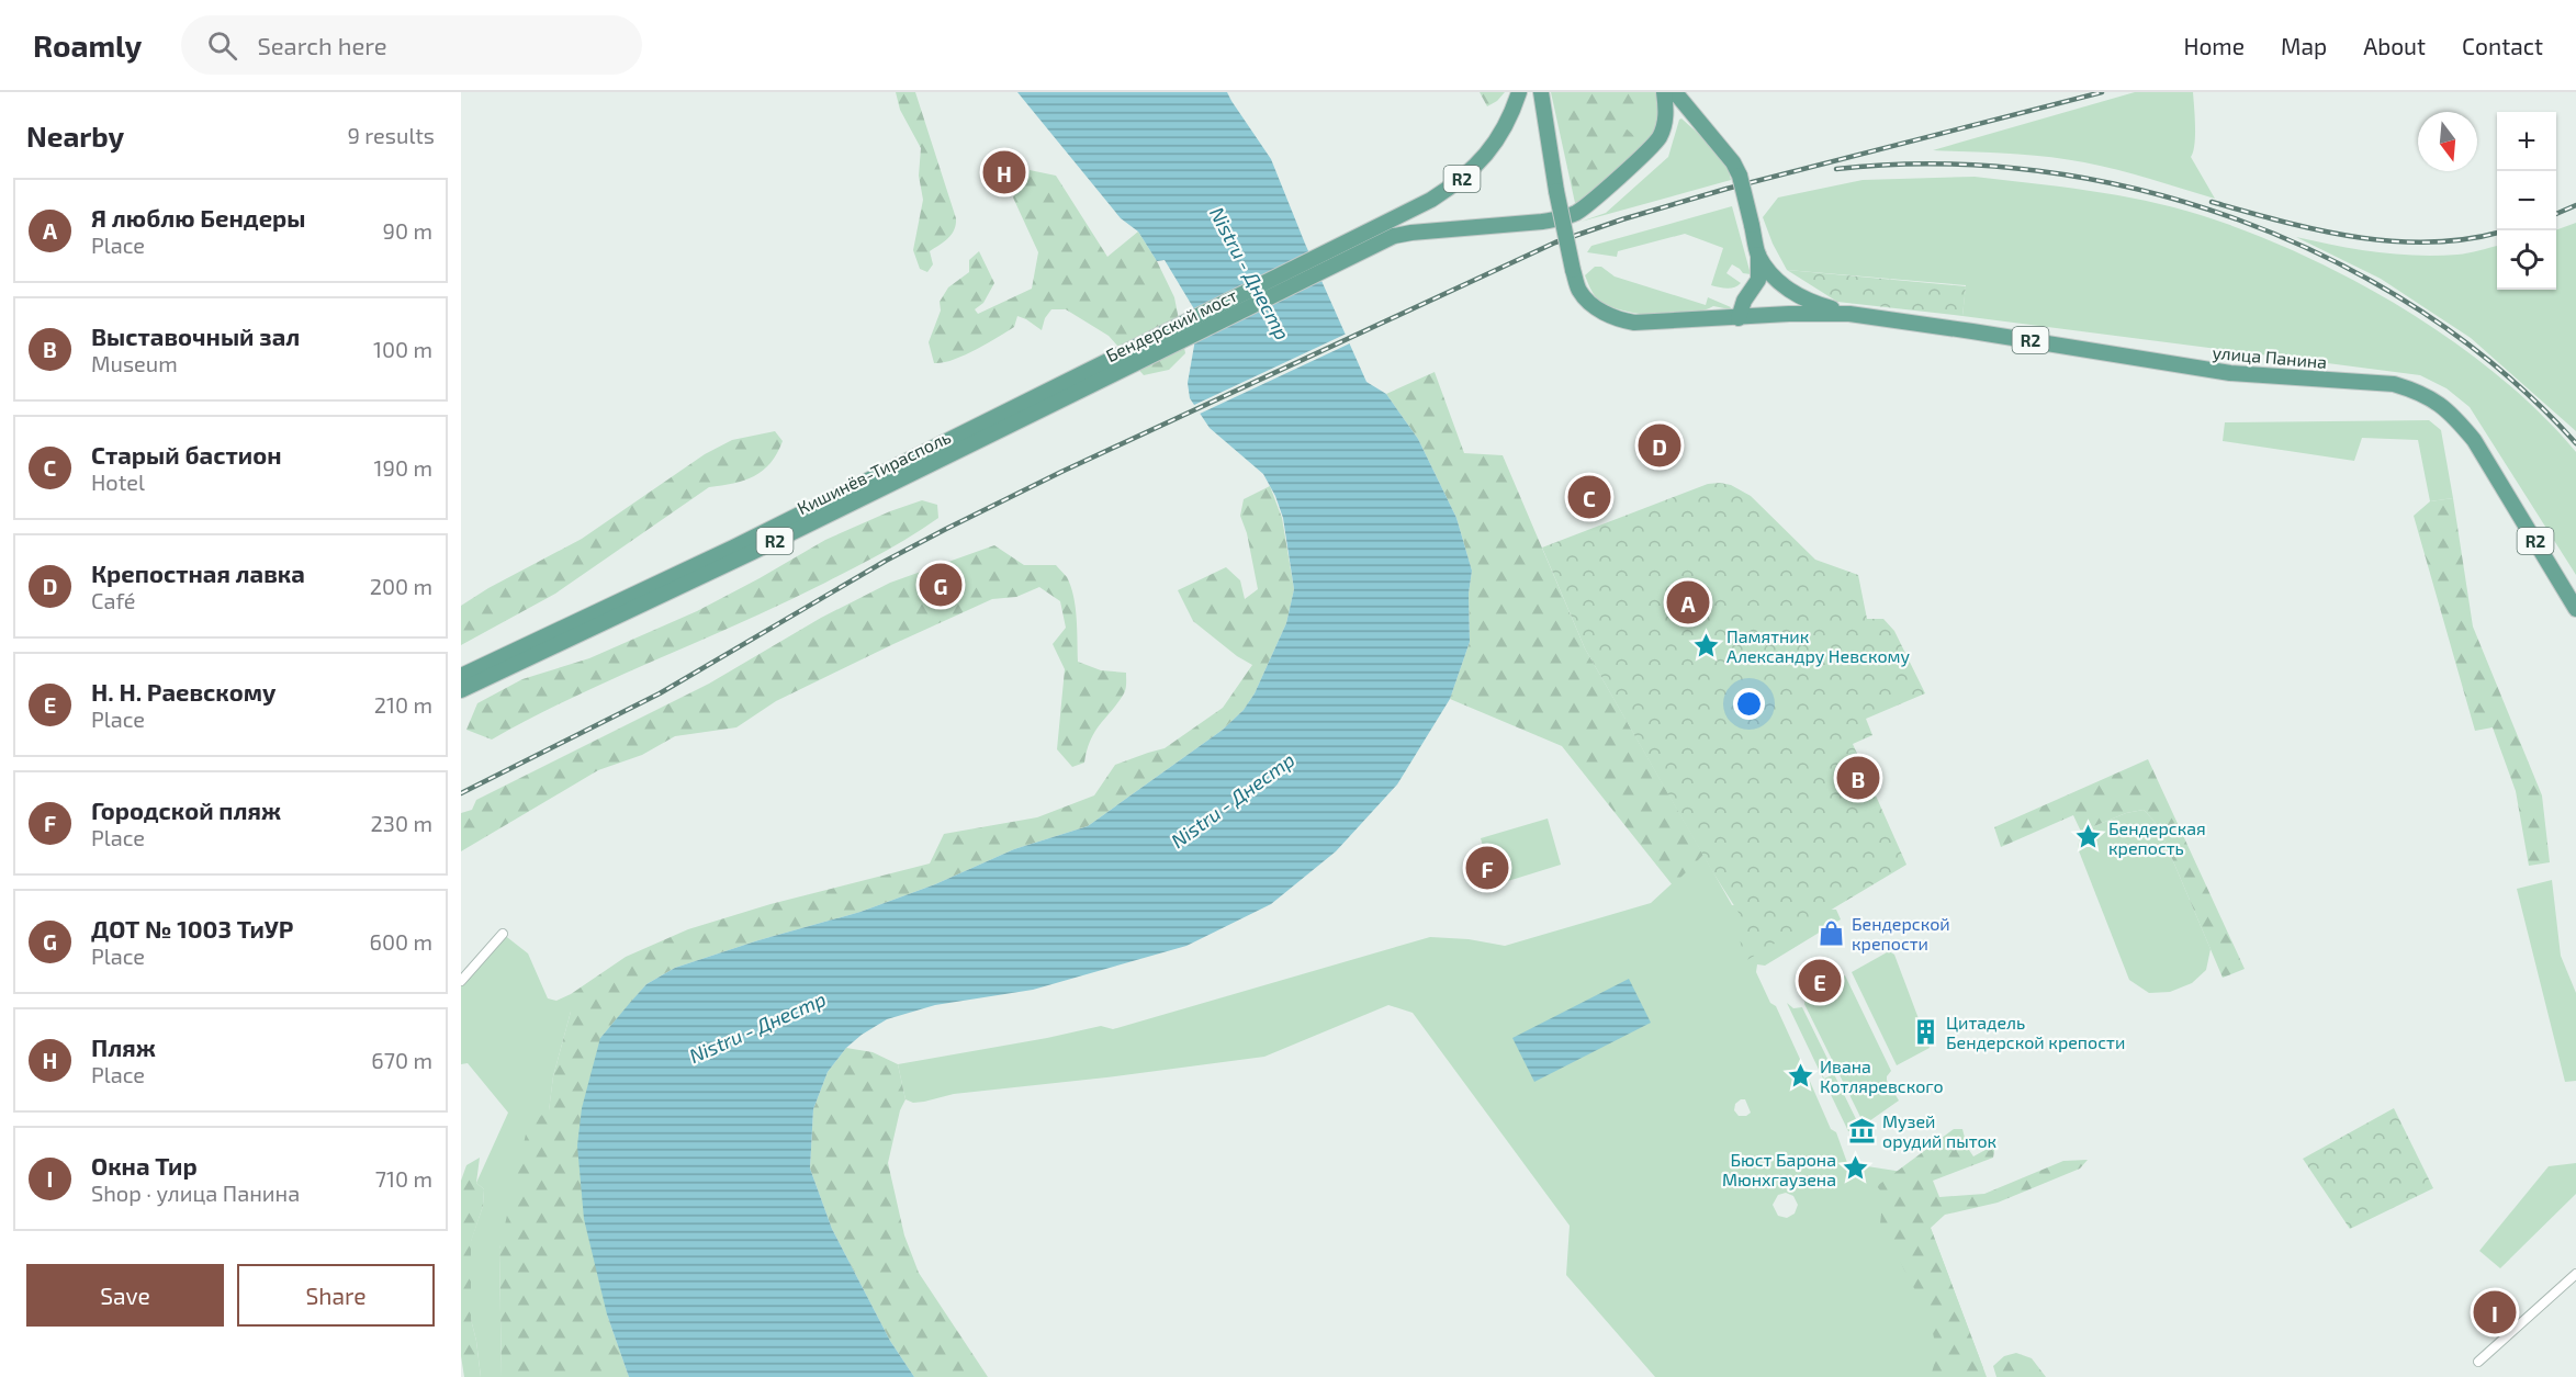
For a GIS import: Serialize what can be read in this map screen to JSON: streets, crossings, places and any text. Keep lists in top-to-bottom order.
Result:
{
  "streets": {
    "main road": [
      "R2",
      "Бендерский мост",
      "улица Панина",
      "Кишинёв-Тирасполь"
    ]
  },
  "crossings": [
    ["R2", "Бендерский мост"],
    ["R2", "улица Панина"],
    ["Бендерский мост", "Кишинёв-Тирасполь"]
  ],
  "water": ["Nistru - Днестр"],
  "places": {
    "place": [
      "Памятник Александру Невскому",
      "Бендерская крепость",
      "Ивана Котляревского",
      "Бюст Барона Мюнхгаузена"
    ],
    "shop": ["Бендерской крепости"],
    "building": ["Цитадель Бендерской крепости"],
    "museum": ["Музей орудий пыток"]
  },
  "north": "bottom",
  "page": {
    "header": "Roamly",
    "search": "Search here",
    "nav": [
      "Home",
      "Map",
      "About",
      "Contact"
    ],
    "heading": ["Nearby", "9 results"],
    "map_buttons": ["+", "−"],
    "pins": [
      "H",
      "D",
      "C",
      "G",
      "A",
      "B",
      "F",
      "E",
      "I"
    ],
    "list": [
      {
        "mark": "A",
        "name": "Я люблю Бендеры",
        "note": "Place",
        "value": "90 m"
      },
      {
        "mark": "B",
        "name": "Выставочный зал",
        "note": "Museum",
        "value": "100 m"
      },
      {
        "mark": "C",
        "name": "Старый бастион",
        "note": "Hotel",
        "value": "190 m"
      },
      {
        "mark": "D",
        "name": "Крепостная лавка",
        "note": "Café",
        "value": "200 m"
      },
      {
        "mark": "E",
        "name": "Н. Н. Раевскому",
        "note": "Place",
        "value": "210 m"
      },
      {
        "mark": "F",
        "name": "Городской пляж",
        "note": "Place",
        "value": "230 m"
      },
      {
        "mark": "G",
        "name": "ДОТ № 1003 ТиУР",
        "note": "Place",
        "value": "600 m"
      },
      {
        "mark": "H",
        "name": "Пляж",
        "note": "Place",
        "value": "670 m"
      },
      {
        "mark": "I",
        "name": "Окна Тир",
        "note": "Shop · улица Панина",
        "value": "710 m"
      }
    ],
    "buttons": ["Save", "Share"]
  }
}
